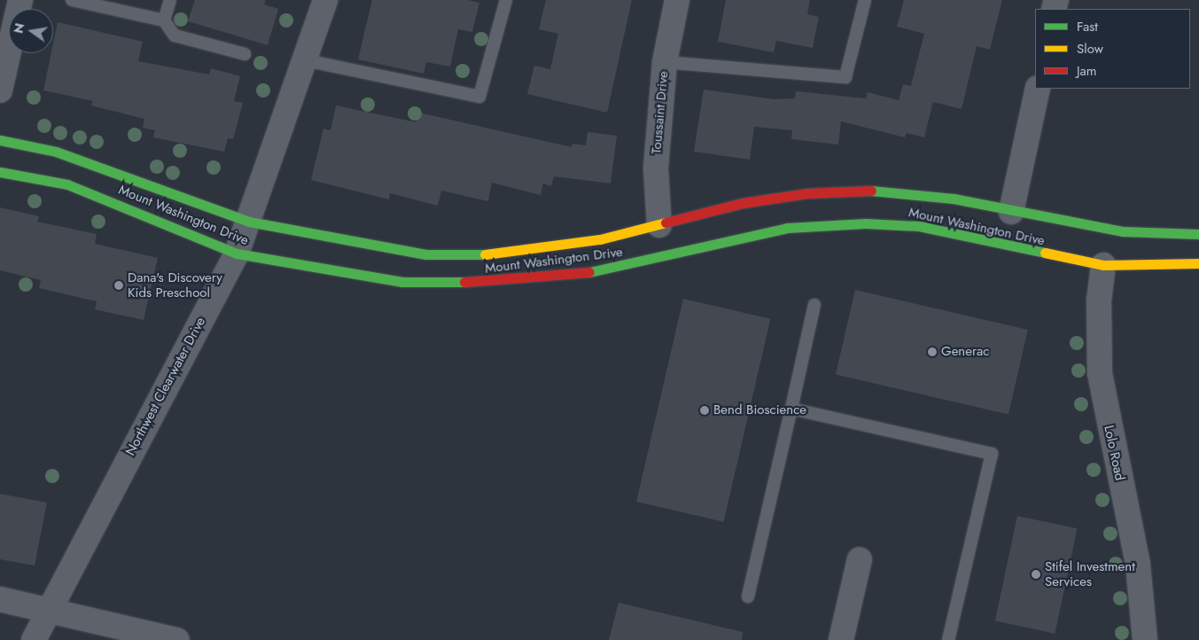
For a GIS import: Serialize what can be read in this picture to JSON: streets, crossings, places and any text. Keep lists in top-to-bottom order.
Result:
{
  "streets": {
    "main road": ["Mount Washington Drive"],
    "street": ["Toussaint Drive", "Northwest Clearwater Drive", "Lolo Road"]
  },
  "crossings": [
    ["Toussaint Drive", "Mount Washington Drive"],
    ["Mount Washington Drive", "Northwest Clearwater Drive"],
    ["Mount Washington Drive", "Lolo Road"]
  ],
  "places": [
    "Dana's Discovery Kids Preschool",
    "Generac",
    "Bend Bioscience",
    "Stifel Investment Services"
  ],
  "legend": ["Fast", "Slow", "Jam"],
  "north": "left"
}
